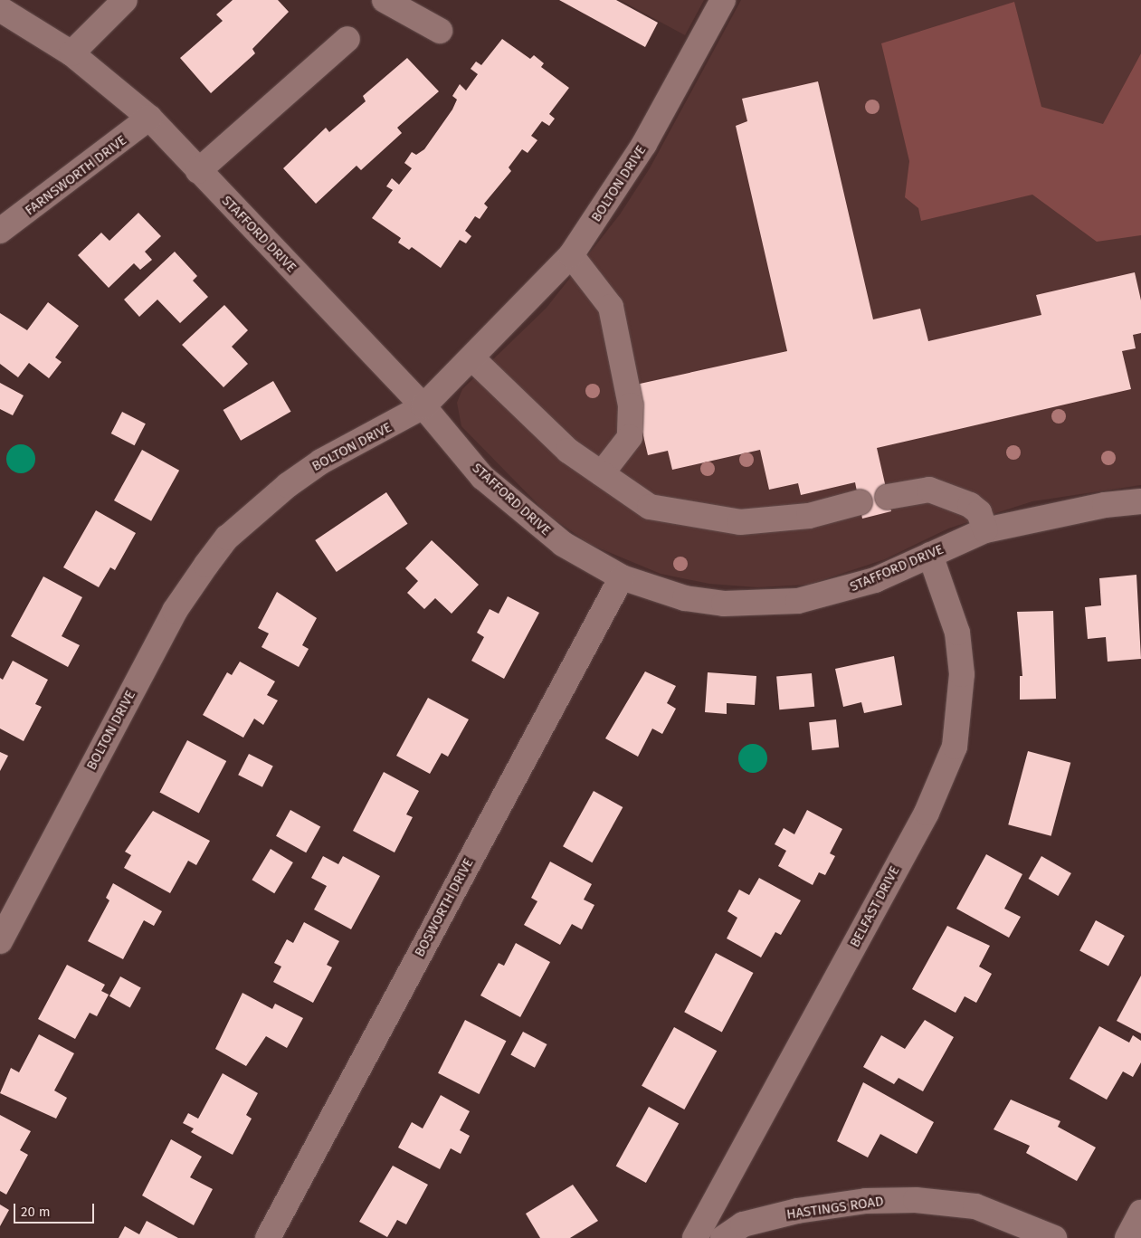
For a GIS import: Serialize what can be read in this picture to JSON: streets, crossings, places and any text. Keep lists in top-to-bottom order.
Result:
{
  "streets": {
    "street": [
      "FARNSWORTH DRIVE",
      "BOLTON DRIVE",
      "STAFFORD DRIVE",
      "BELFAST DRIVE",
      "BOSWORTH DRIVE",
      "HASTINGS ROAD"
    ]
  },
  "crossings": [
    ["FARNSWORTH DRIVE", "STAFFORD DRIVE"],
    ["BOLTON DRIVE", "STAFFORD DRIVE"],
    ["STAFFORD DRIVE", "BELFAST DRIVE"],
    ["STAFFORD DRIVE", "BOSWORTH DRIVE"]
  ],
  "scale_bar": "20 m"
}
